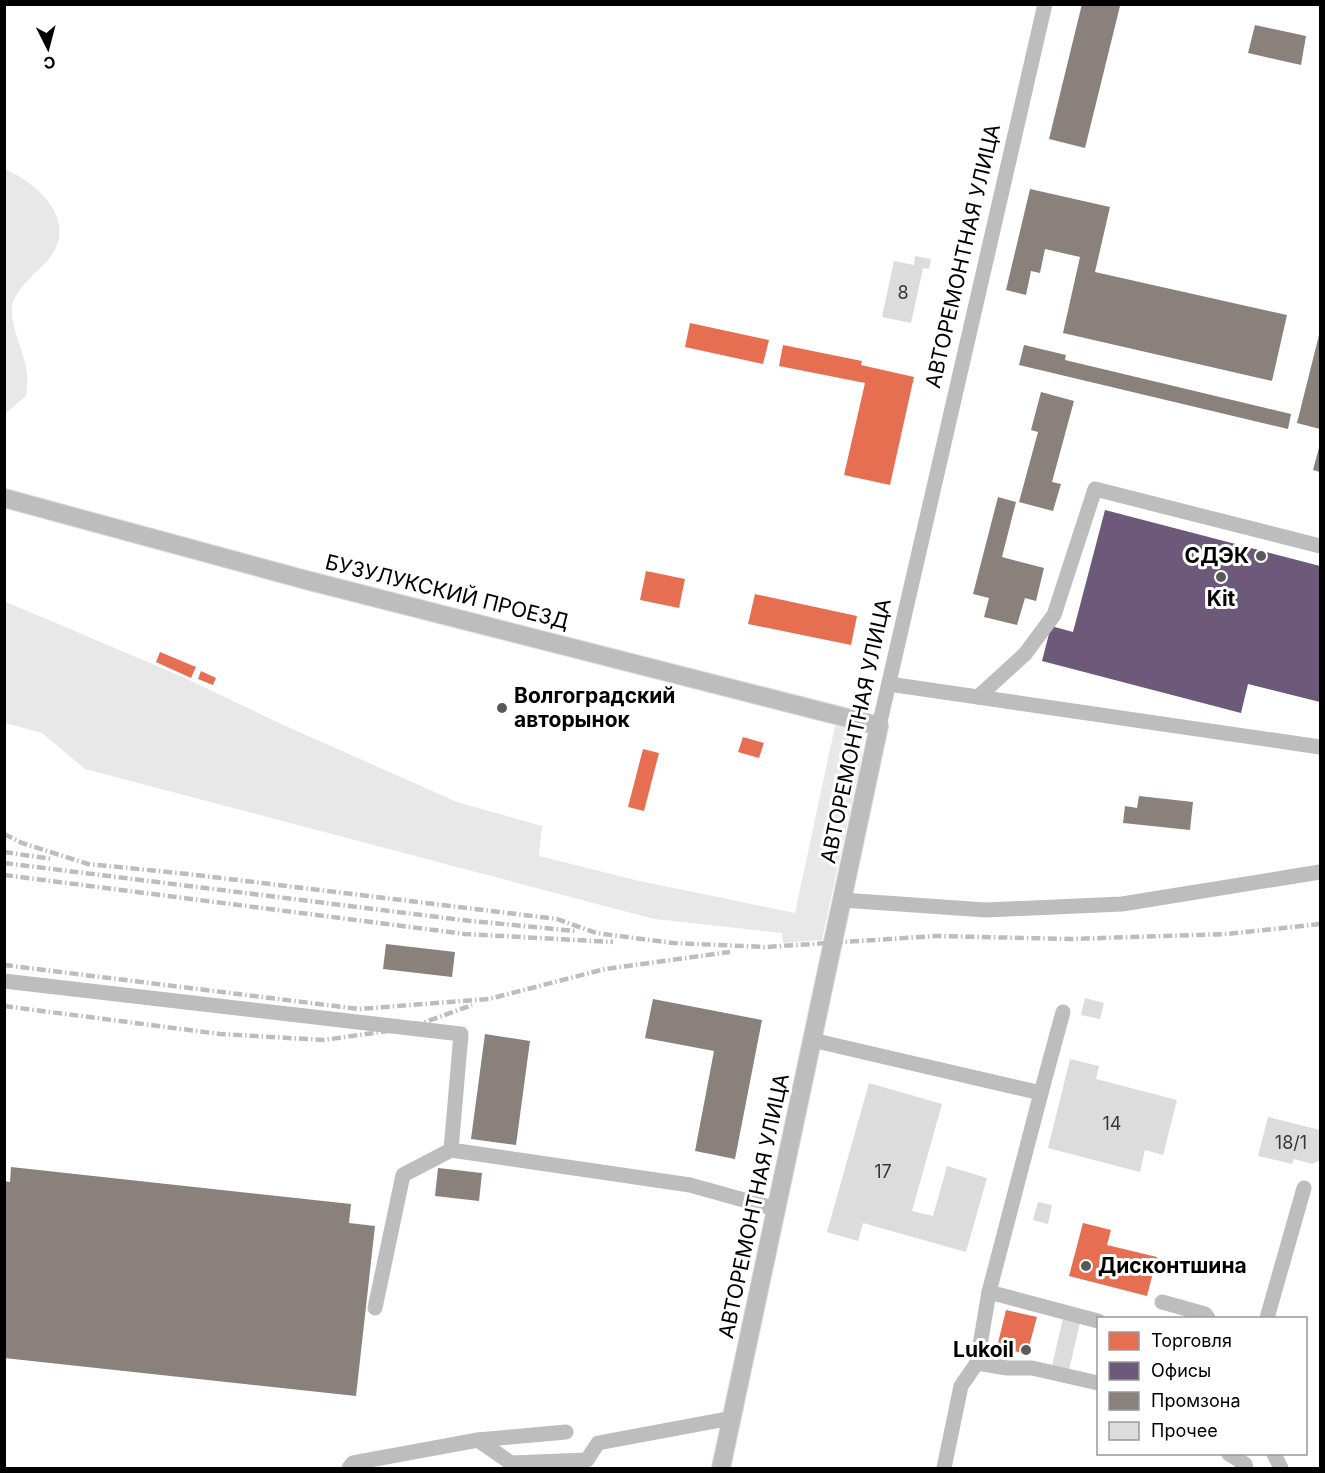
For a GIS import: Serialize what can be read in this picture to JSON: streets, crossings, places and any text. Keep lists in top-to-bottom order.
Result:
{
  "streets": {
    "main road": ["АВТОРЕМОНТНАЯ УЛИЦА", "БУЗУЛУКСКИЙ ПРОЕЗД"]
  },
  "crossings": [
    ["АВТОРЕМОНТНАЯ УЛИЦА", "БУЗУЛУКСКИЙ ПРОЕЗД"]
  ],
  "places": [
    "СДЭК",
    "Kit",
    "Волгоградский авторынок",
    "Дисконтшина",
    "Lukoil"
  ],
  "house_numbers": [
    "8",
    "14",
    "18/1",
    "17"
  ],
  "legend": [
    "Торговля",
    "Офисы",
    "Промзона",
    "Прочее"
  ],
  "north": "bottom"
}
